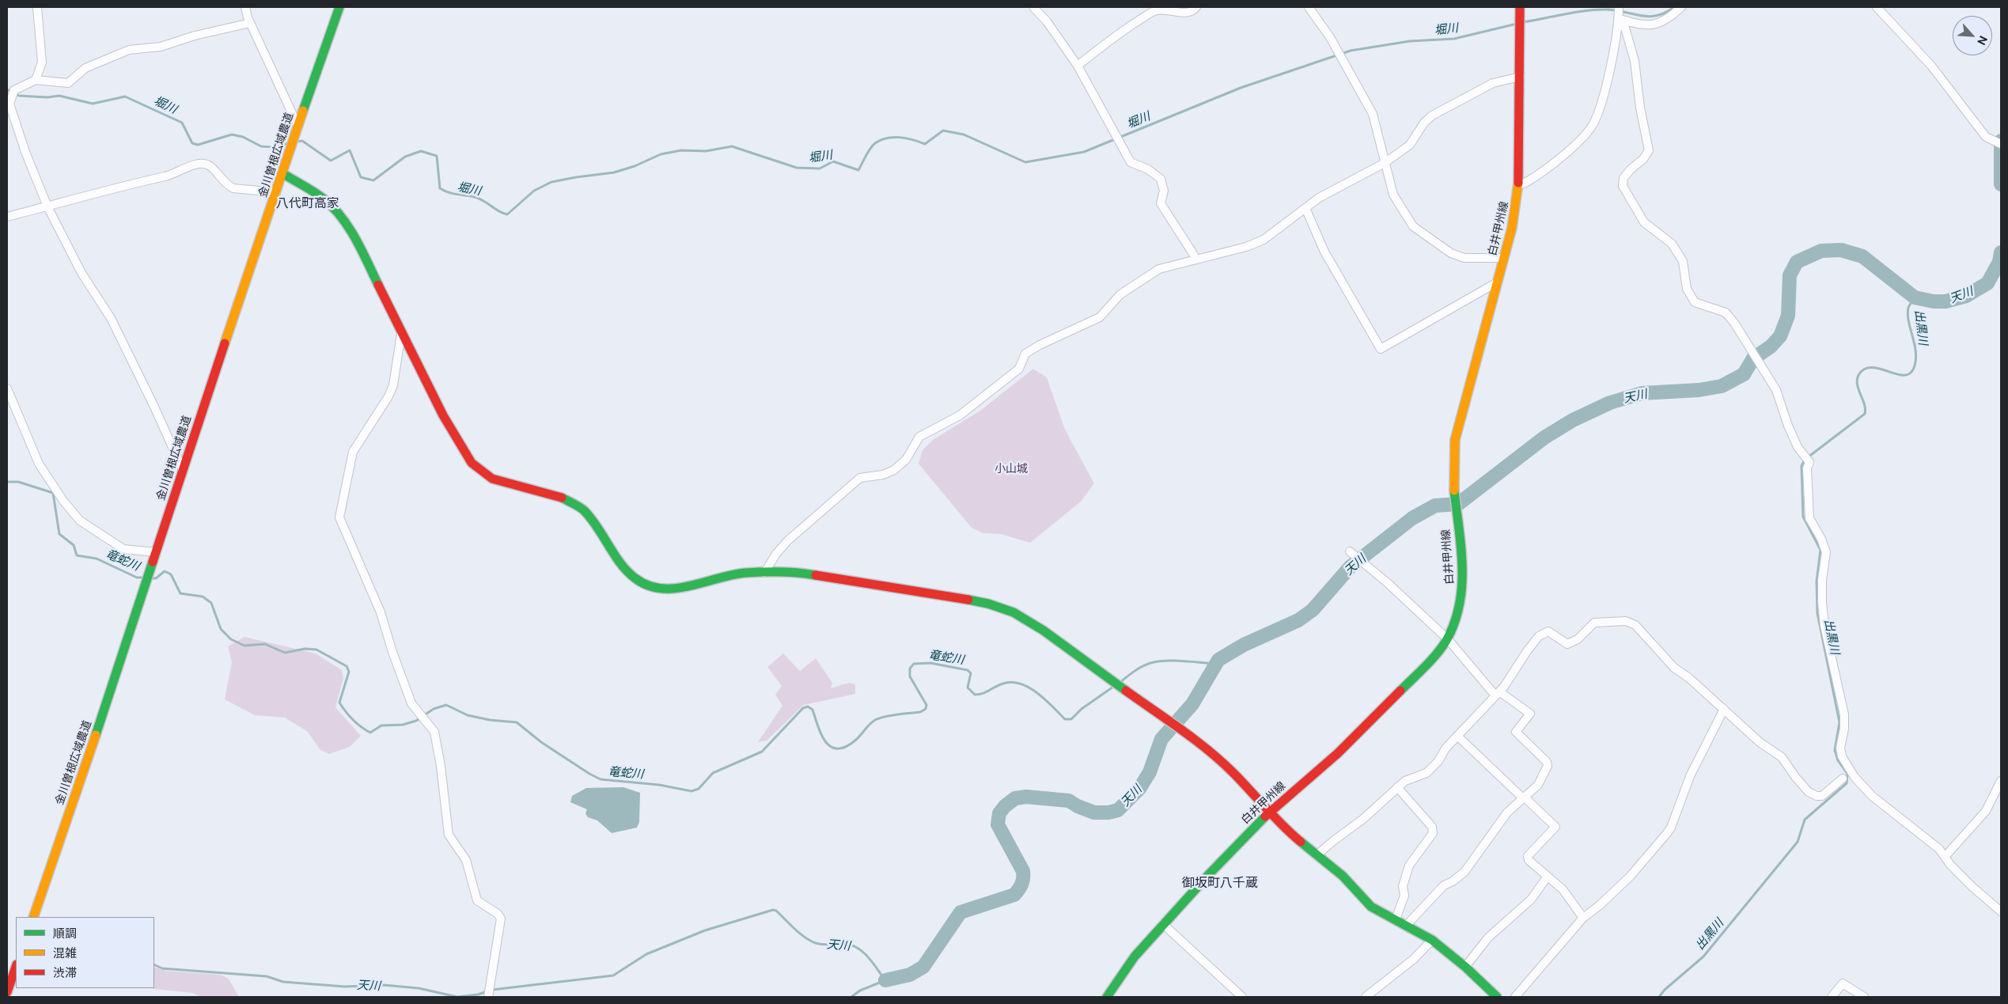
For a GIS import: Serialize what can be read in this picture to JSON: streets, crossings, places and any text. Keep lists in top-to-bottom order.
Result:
{
  "streets": {
    "street": ["金川曽根広域農道", "白井甲州線"]
  },
  "districts": ["八代町高家", "御坂町八千蔵"],
  "water": [
    "堀川",
    "天川",
    "出黒川",
    "竜蛇川"
  ],
  "parks": ["小山城"],
  "legend": ["順調", "混雑", "渋滞"],
  "north": "bottom right"
}
